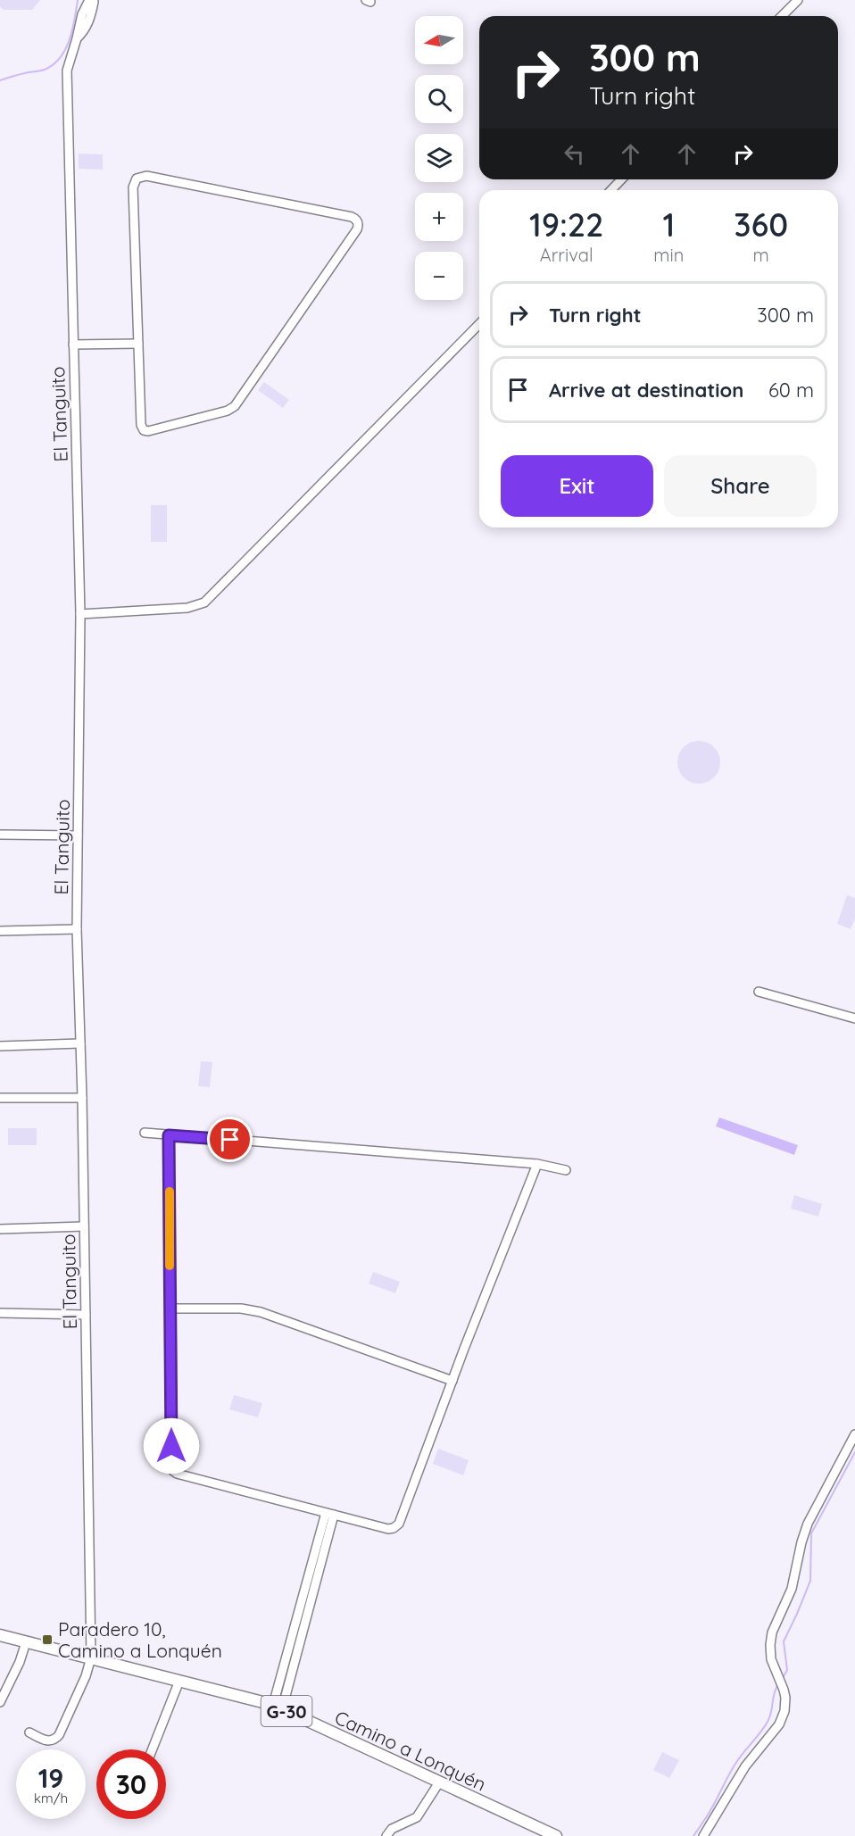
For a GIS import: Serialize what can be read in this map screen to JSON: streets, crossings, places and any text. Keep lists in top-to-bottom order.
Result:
{
  "streets": {
    "main road": ["G-30", "Camino a Lonquén"],
    "street": ["El Tanguito"]
  },
  "crossings": [
    ["El Tanguito", "Camino a Lonquén"]
  ],
  "places": {
    "transit": ["Paradero 10, Camino a Lonquén"]
  },
  "north": "left",
  "page": {
    "map_buttons": ["+", "−"],
    "turn": ["300 m", "Turn right"],
    "eta": [
      "19:22",
      "Arrival",
      "1",
      "min",
      "360",
      "m"
    ],
    "list": [
      {
        "name": "Turn right",
        "value": "300 m"
      },
      {
        "name": "Arrive at destination",
        "value": "60 m"
      }
    ],
    "buttons": ["Exit", "Share"],
    "speed": "19 km/h",
    "limit": "30"
  }
}
